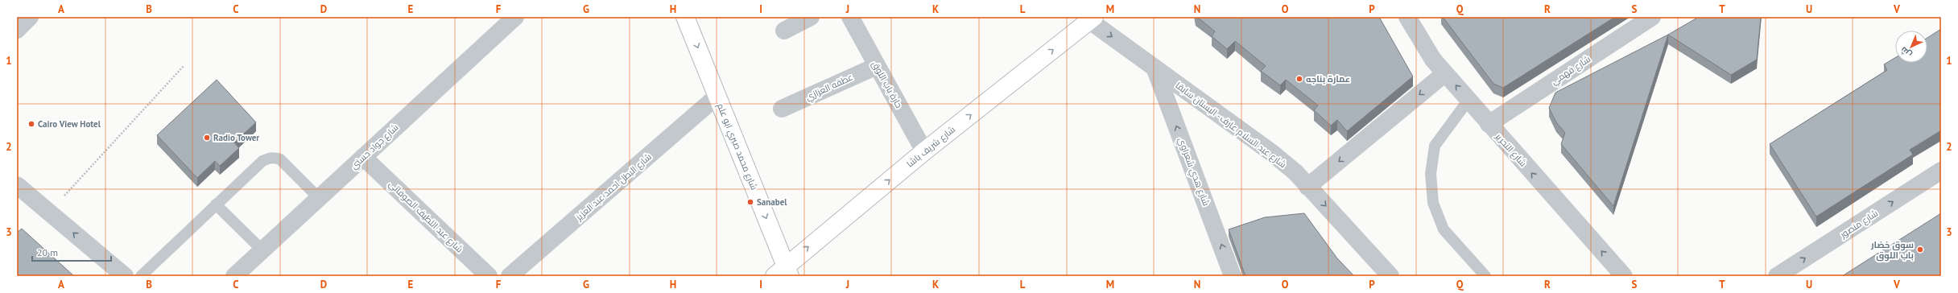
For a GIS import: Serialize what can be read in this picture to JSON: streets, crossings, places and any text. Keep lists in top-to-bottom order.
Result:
{
  "streets": {
    "main road": ["شارع محمد صبري ابو علم", "شارع شريف باشا"],
    "street": [
      "شارع فهمي",
      "حارة باب اللوق",
      "عطفه العزازي",
      "شارع عبد السلام عارف - البستان سابقا",
      "شارع جواد حسني",
      "شارع التحرير",
      "شارع هدي شعراوي",
      "شارع البطل احمد عبد العزيز",
      "شارع عبد اللطيف الصوفاتي",
      "شارع منصور"
    ]
  },
  "crossings": [
    ["شارع فهمي", "شارع التحرير"],
    ["حارة باب اللوق", "عطفه العزازي"],
    ["حارة باب اللوق", "شارع شريف باشا"],
    ["شارع عبد السلام عارف - البستان سابقا", "شارع شريف باشا"],
    ["شارع عبد السلام عارف - البستان سابقا", "شارع هدي شعراوي"],
    ["شارع جواد حسني", "شارع عبد اللطيف الصوفاتي"],
    ["شارع محمد صبري ابو علم", "شارع شريف باشا"],
    ["شارع محمد صبري ابو علم", "شارع البطل احمد عبد العزيز"]
  ],
  "one_way": [
    "شارع عبد السلام عارف - البستان سابقا",
    "شارع محمد صبري ابو علم",
    "شارع شريف باشا",
    "شارع التحرير",
    "شارع هدي شعراوي",
    "شارع منصور"
  ],
  "places": [
    "عمارة بناجه",
    "Cairo View Hotel",
    "Radio Tower",
    "Sanabel",
    "سوق خضار باب اللوق"
  ],
  "scale_bar": "20 m",
  "north": "bottom left",
  "grid": {
    "columns": [
      "A",
      "B",
      "C",
      "D",
      "E",
      "F",
      "G",
      "H",
      "I",
      "J",
      "K",
      "L",
      "M",
      "N",
      "O",
      "P",
      "Q",
      "R",
      "S",
      "T",
      "U",
      "V"
    ],
    "rows": ["1", "2", "3"]
  }
}
